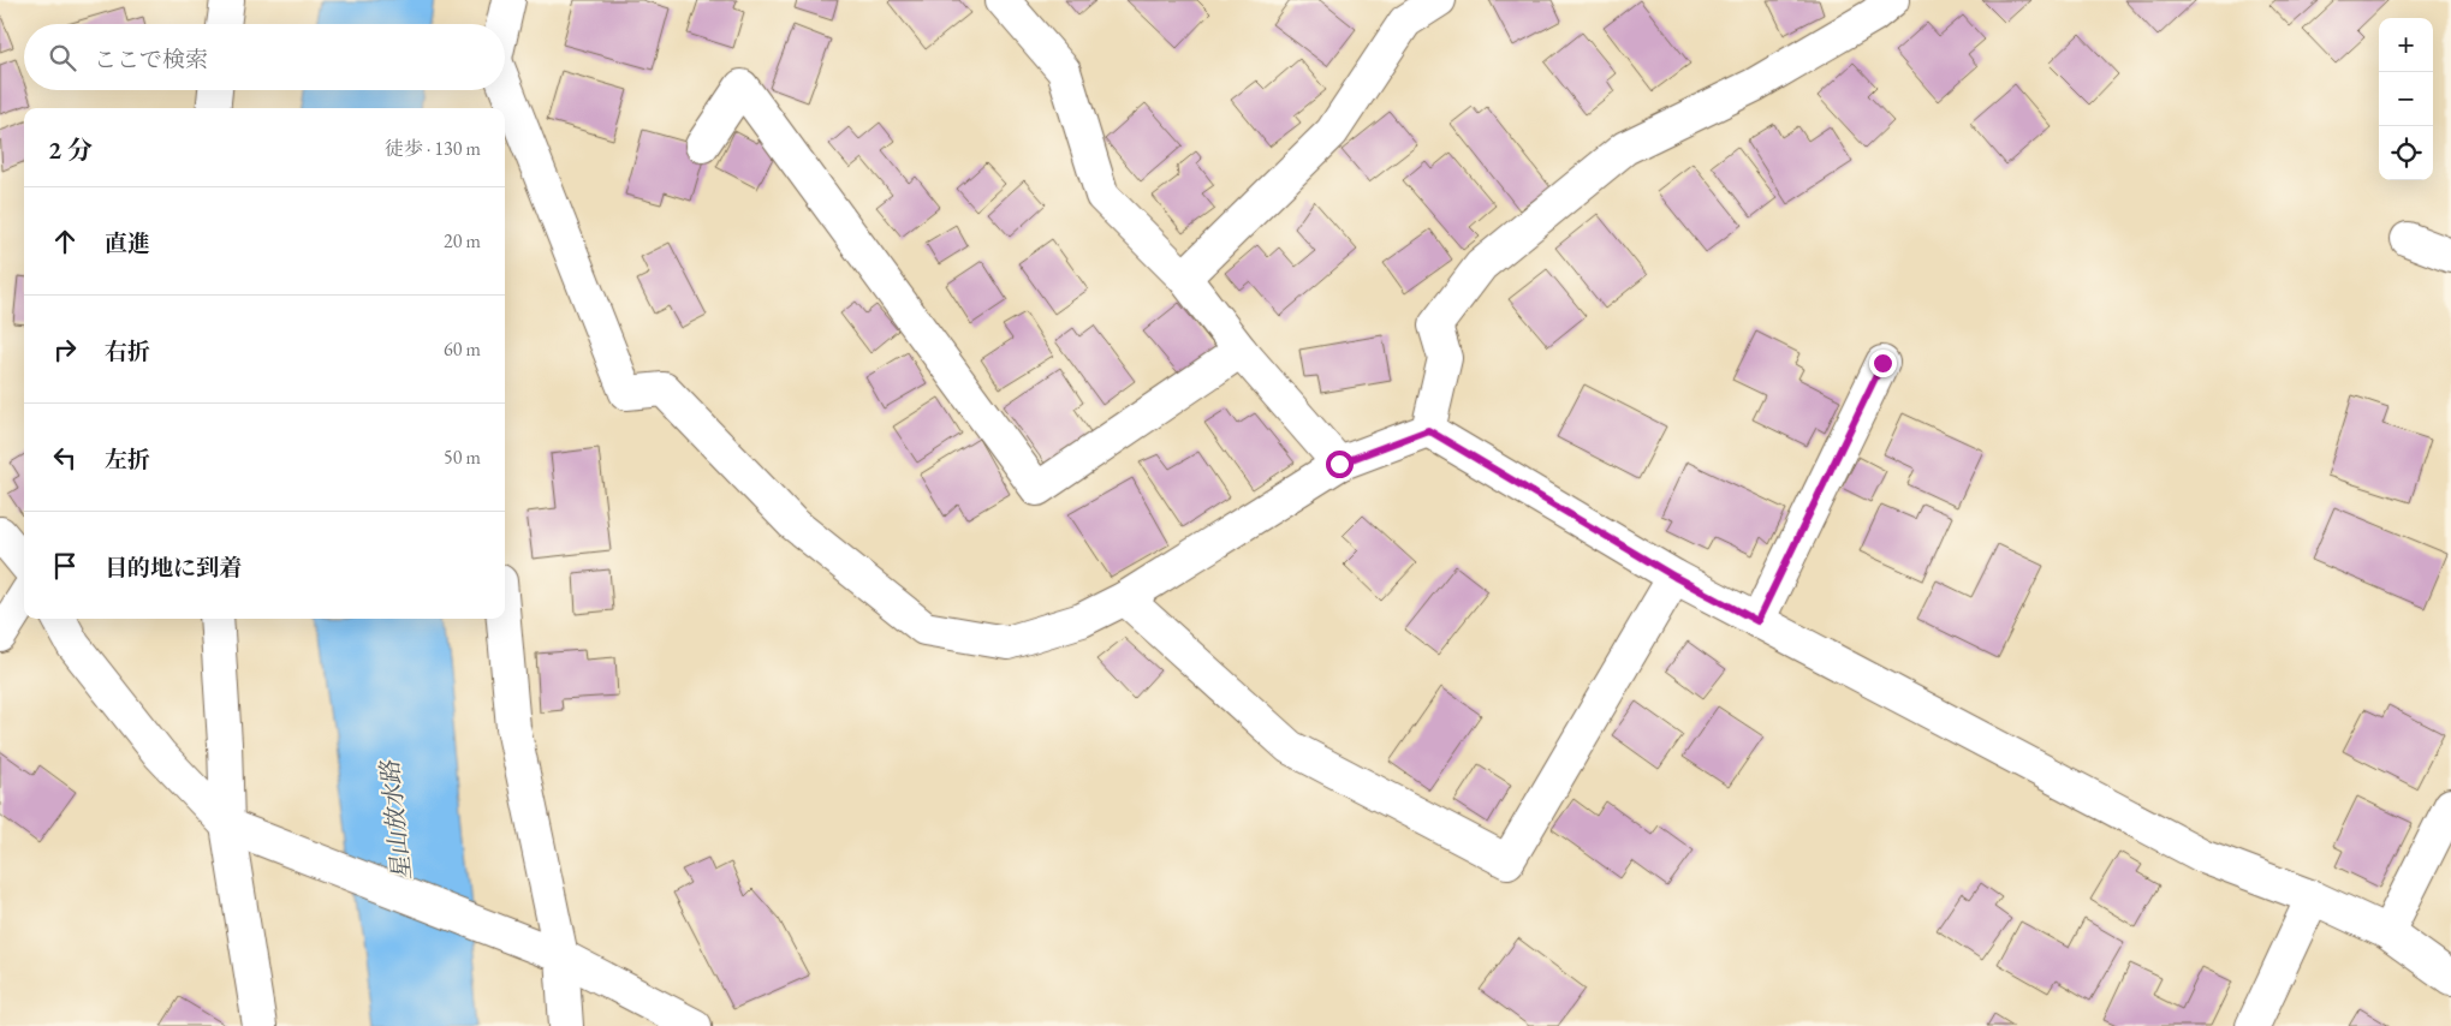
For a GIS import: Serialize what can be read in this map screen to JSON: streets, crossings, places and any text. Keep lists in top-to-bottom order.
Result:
{
  "water": ["星山放水路"],
  "page": {
    "map_buttons": ["+", "−"],
    "search": "ここで検索",
    "heading": ["2 分", "徒歩 · 130 m"],
    "list": [
      ["直進", "20 m"],
      ["右折", "60 m"],
      ["左折", "50 m"],
      "目的地に到着"
    ]
  }
}
